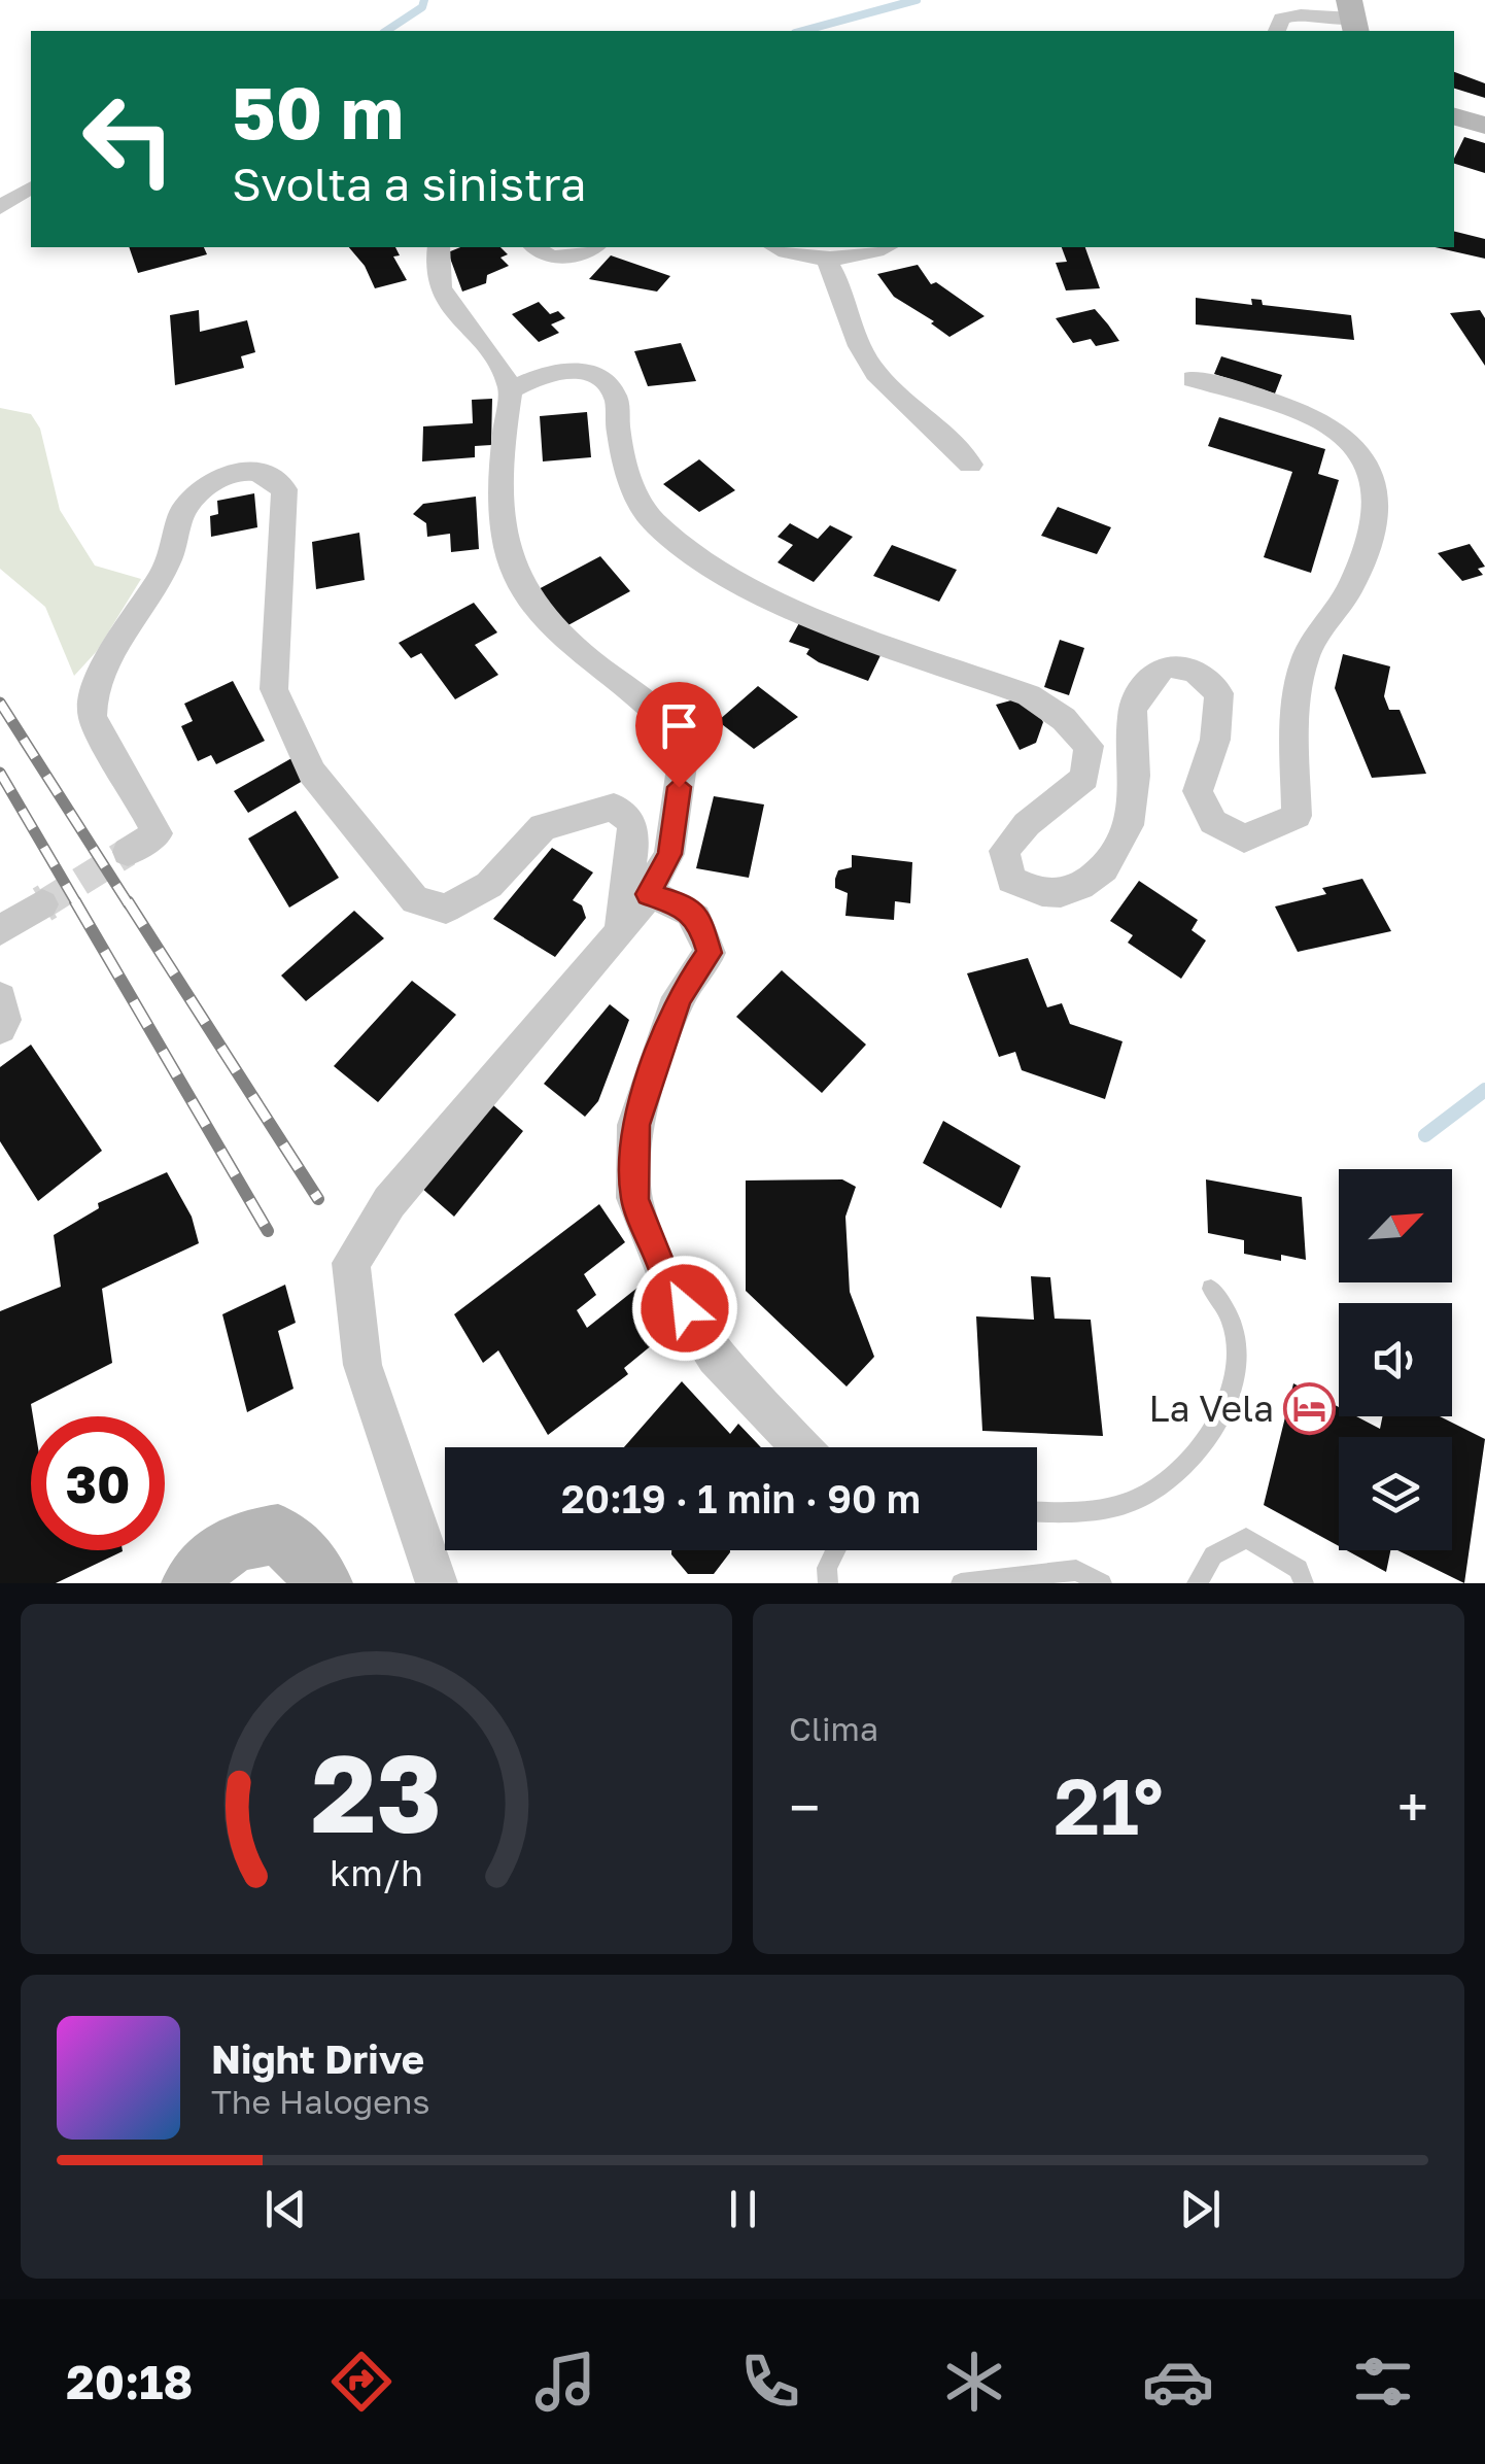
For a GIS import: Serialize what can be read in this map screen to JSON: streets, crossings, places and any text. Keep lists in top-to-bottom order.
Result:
{
  "places": {
    "hotel": ["La Vela"]
  },
  "north": "top right",
  "page": {
    "turn": ["50 m", "Svolta a sinistra"],
    "limit": "30",
    "trip": "20:19 · 1 min · 90 m",
    "tile": "Clima",
    "heat": ["−", "21°", "+"],
    "song": ["Night Drive", "The Halogens"],
    "tabs": "20:18",
    "gauge": ["23", "km/h"]
  }
}
